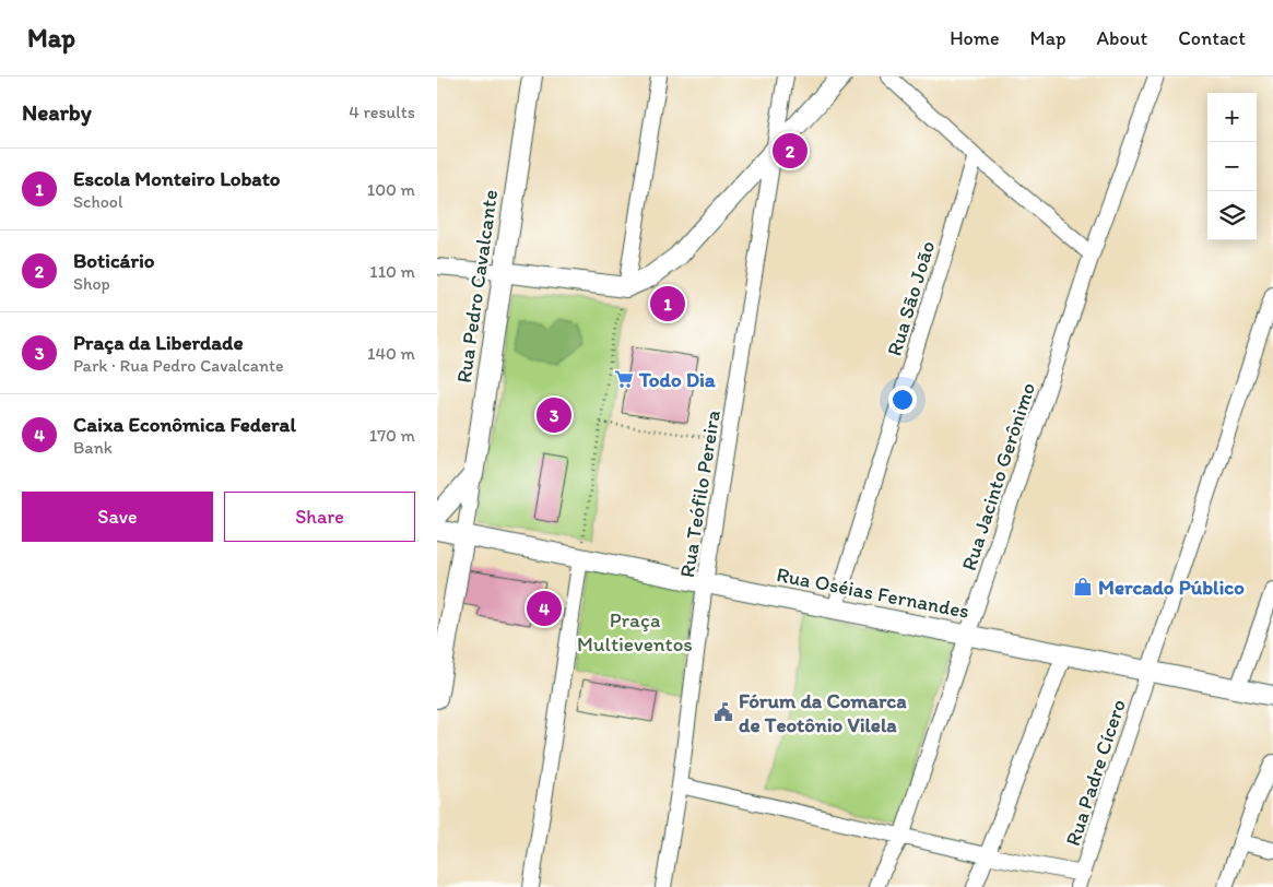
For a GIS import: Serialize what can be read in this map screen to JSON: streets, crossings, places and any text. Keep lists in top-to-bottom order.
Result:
{
  "streets": {
    "street": [
      "Rua Pedro Cavalcante",
      "Rua São João",
      "Rua Jacinto Gerônimo",
      "Rua Teófilo Pereira",
      "Rua Oséias Fernandes",
      "Rua Padre Cícero"
    ]
  },
  "crossings": [
    ["Rua Pedro Cavalcante", "Rua Oséias Fernandes"],
    ["Rua São João", "Rua Oséias Fernandes"],
    ["Rua Jacinto Gerônimo", "Rua Oséias Fernandes"],
    ["Rua Teófilo Pereira", "Rua Oséias Fernandes"],
    ["Rua Oséias Fernandes", "Rua Padre Cícero"]
  ],
  "parks": ["Praça Multieventos"],
  "places": {
    "supermarket": ["Todo Dia"],
    "shop": ["Mercado Público"],
    "public building": ["Fórum da Comarca de Teotônio Vilela"]
  },
  "page": {
    "header": "Map",
    "nav": [
      "Home",
      "Map",
      "About",
      "Contact"
    ],
    "heading": ["Nearby", "4 results"],
    "map_buttons": ["+", "−"],
    "pins": [
      "2",
      "1",
      "3",
      "4"
    ],
    "list": [
      {
        "mark": "1",
        "name": "Escola Monteiro Lobato",
        "note": "School",
        "value": "100 m"
      },
      {
        "mark": "2",
        "name": "Boticário",
        "note": "Shop",
        "value": "110 m"
      },
      {
        "mark": "3",
        "name": "Praça da Liberdade",
        "note": "Park · Rua Pedro Cavalcante",
        "value": "140 m"
      },
      {
        "mark": "4",
        "name": "Caixa Econômica Federal",
        "note": "Bank",
        "value": "170 m"
      }
    ],
    "buttons": ["Save", "Share"]
  }
}
